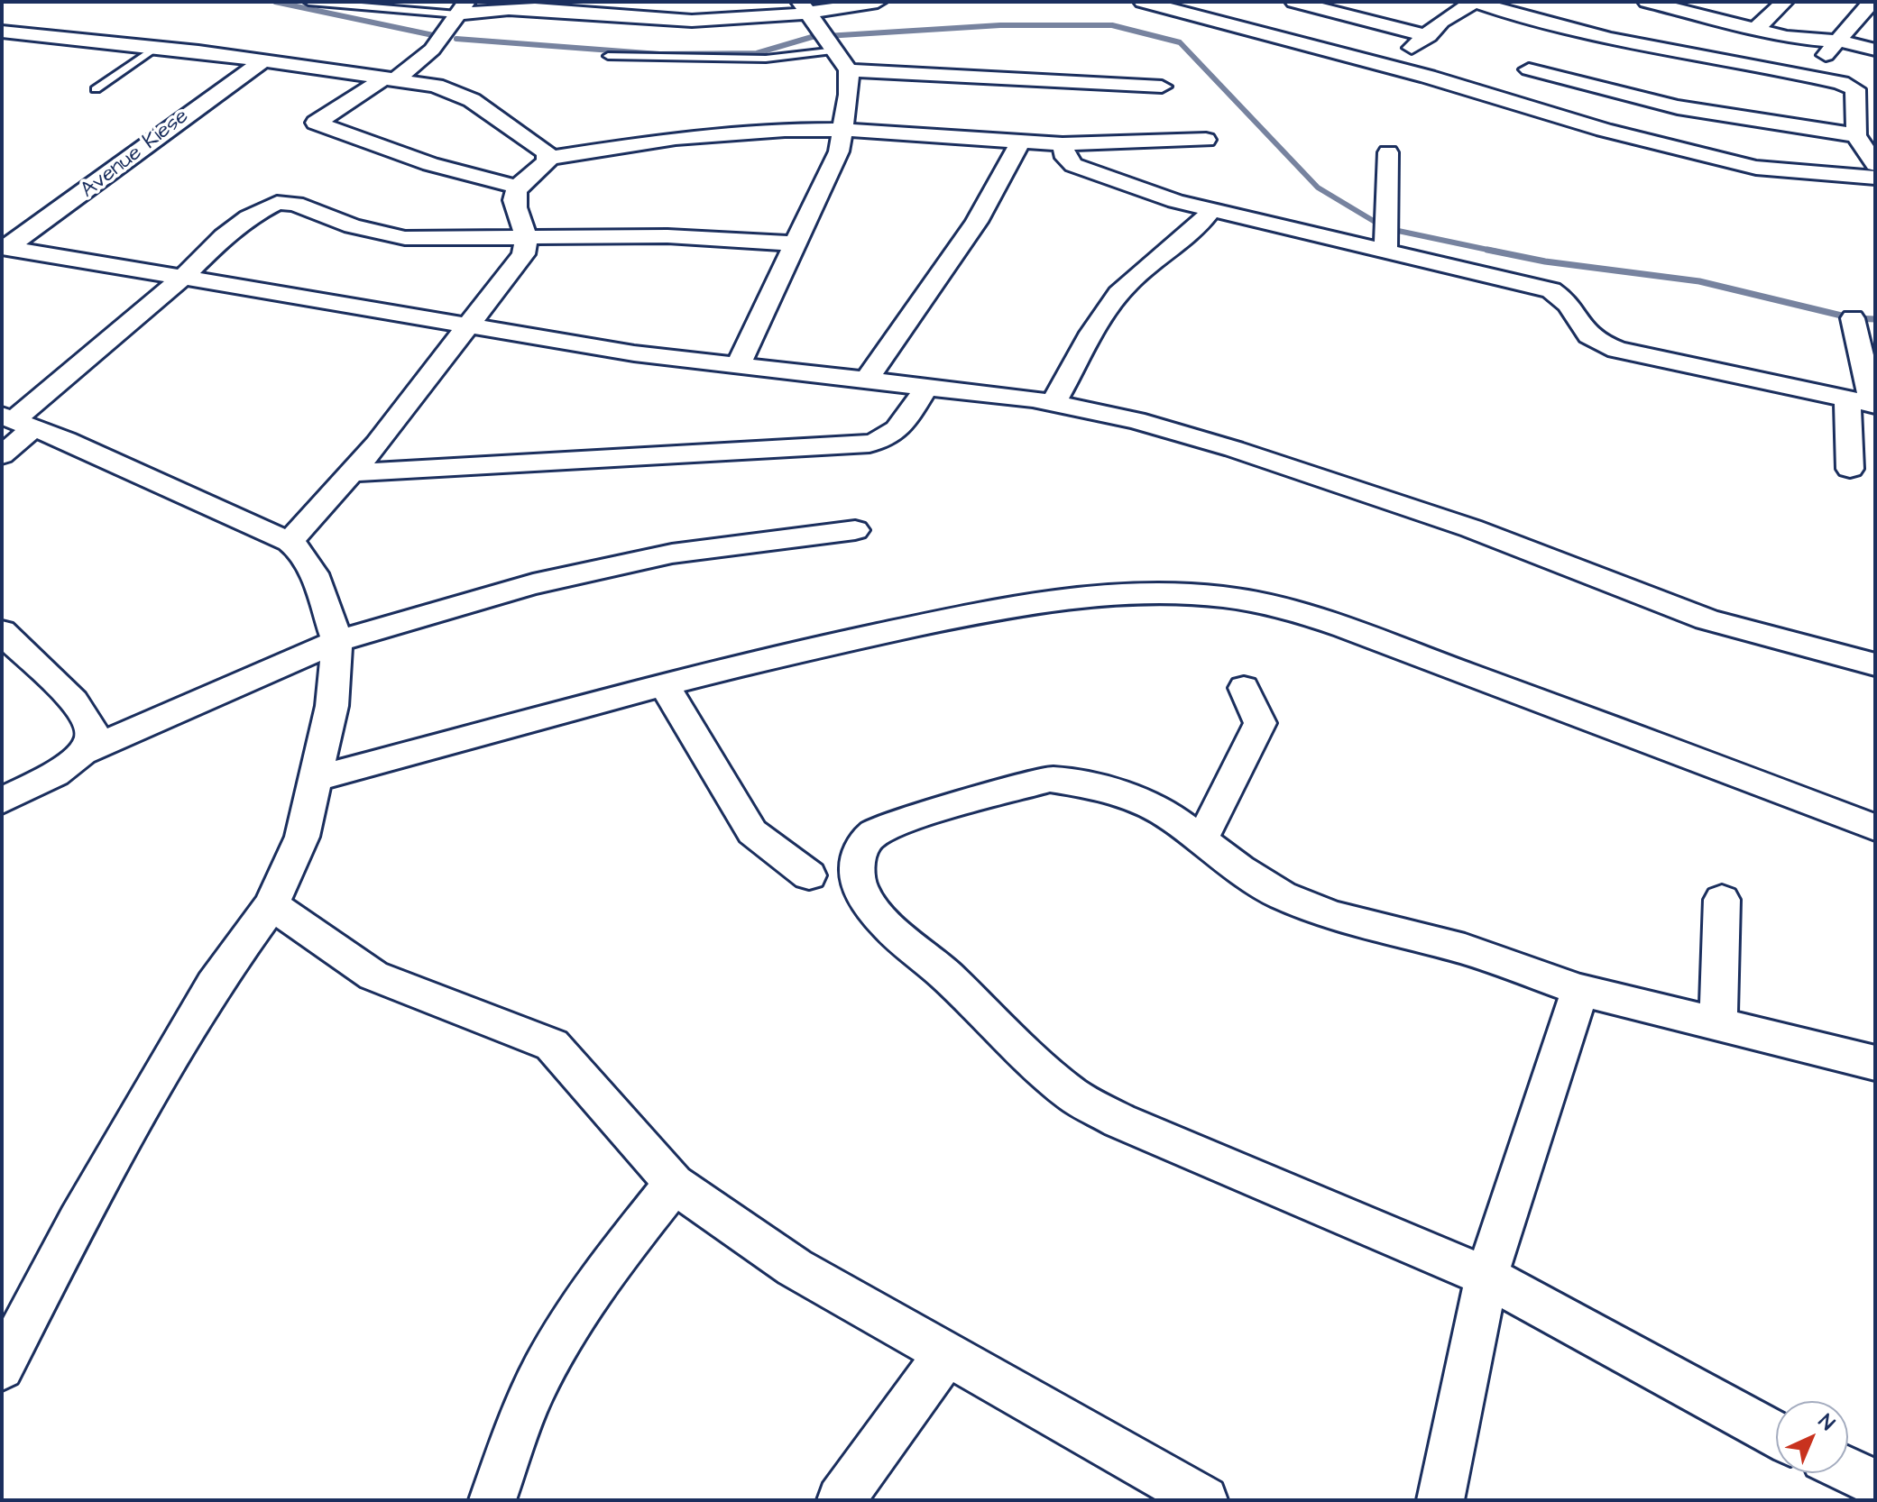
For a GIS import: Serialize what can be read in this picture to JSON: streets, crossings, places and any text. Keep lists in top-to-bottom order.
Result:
{
  "streets": {
    "street": ["Avenue Kiese"]
  },
  "north": "top right"
}
